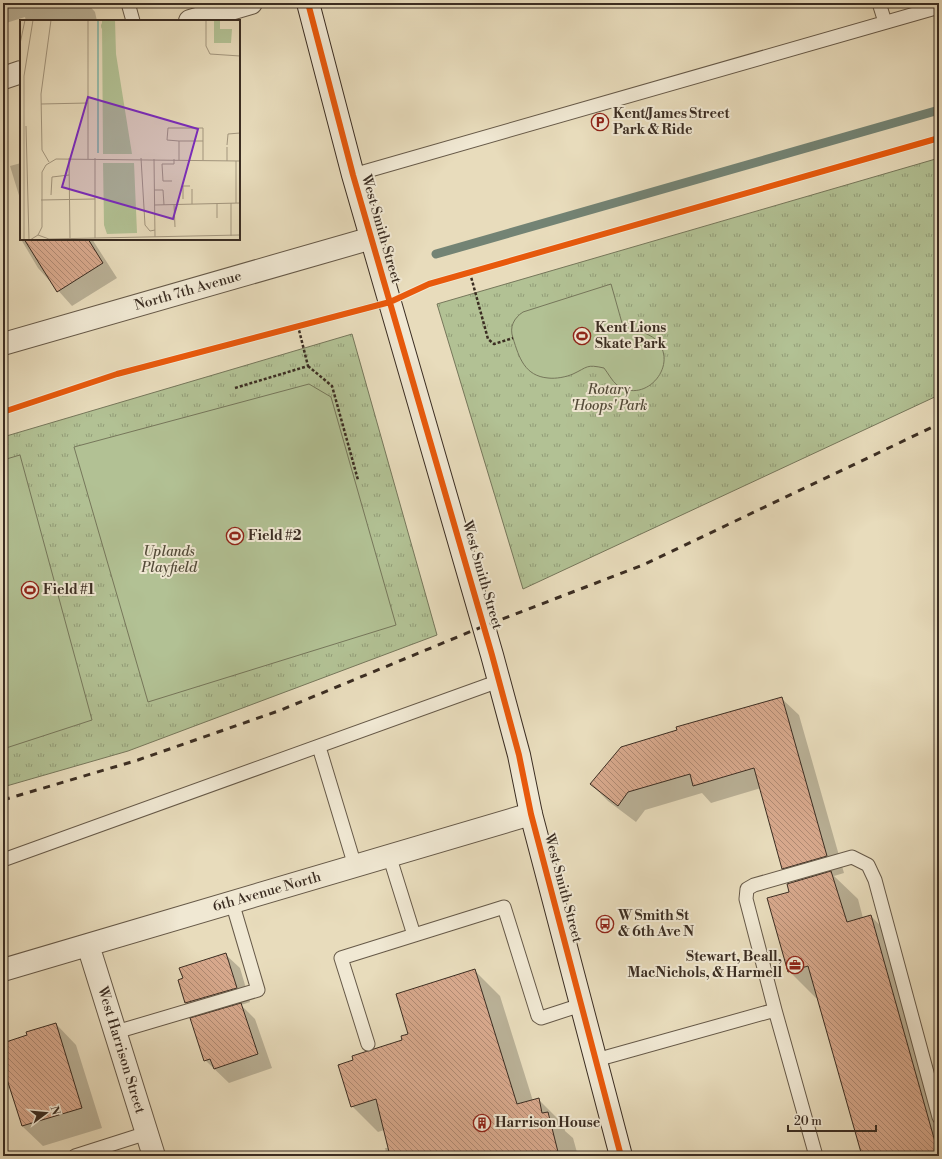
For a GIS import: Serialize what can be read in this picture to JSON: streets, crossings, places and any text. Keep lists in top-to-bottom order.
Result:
{
  "streets": {
    "street": [
      "West Smith Street",
      "North 7th Avenue",
      "6th Avenue North",
      "West Harrison Street"
    ]
  },
  "crossings": [
    ["West Smith Street", "North 7th Avenue"],
    ["West Smith Street", "6th Avenue North"],
    ["6th Avenue North", "West Harrison Street"]
  ],
  "parks": ["Rotary 'Hoops' Park", "Uplands Playfield"],
  "places": {
    "parking": ["Kent/James Street Park & Ride"],
    "sports": ["Kent Lions Skate Park", "Field #2", "Field #1"],
    "bus stop": ["W Smith St & 6th Ave N"],
    "office": ["Stewart, Beall, MacNichols, & Harmell"],
    "building": ["Harrison House"]
  },
  "scale_bar": "20 m",
  "north": "right"
}
